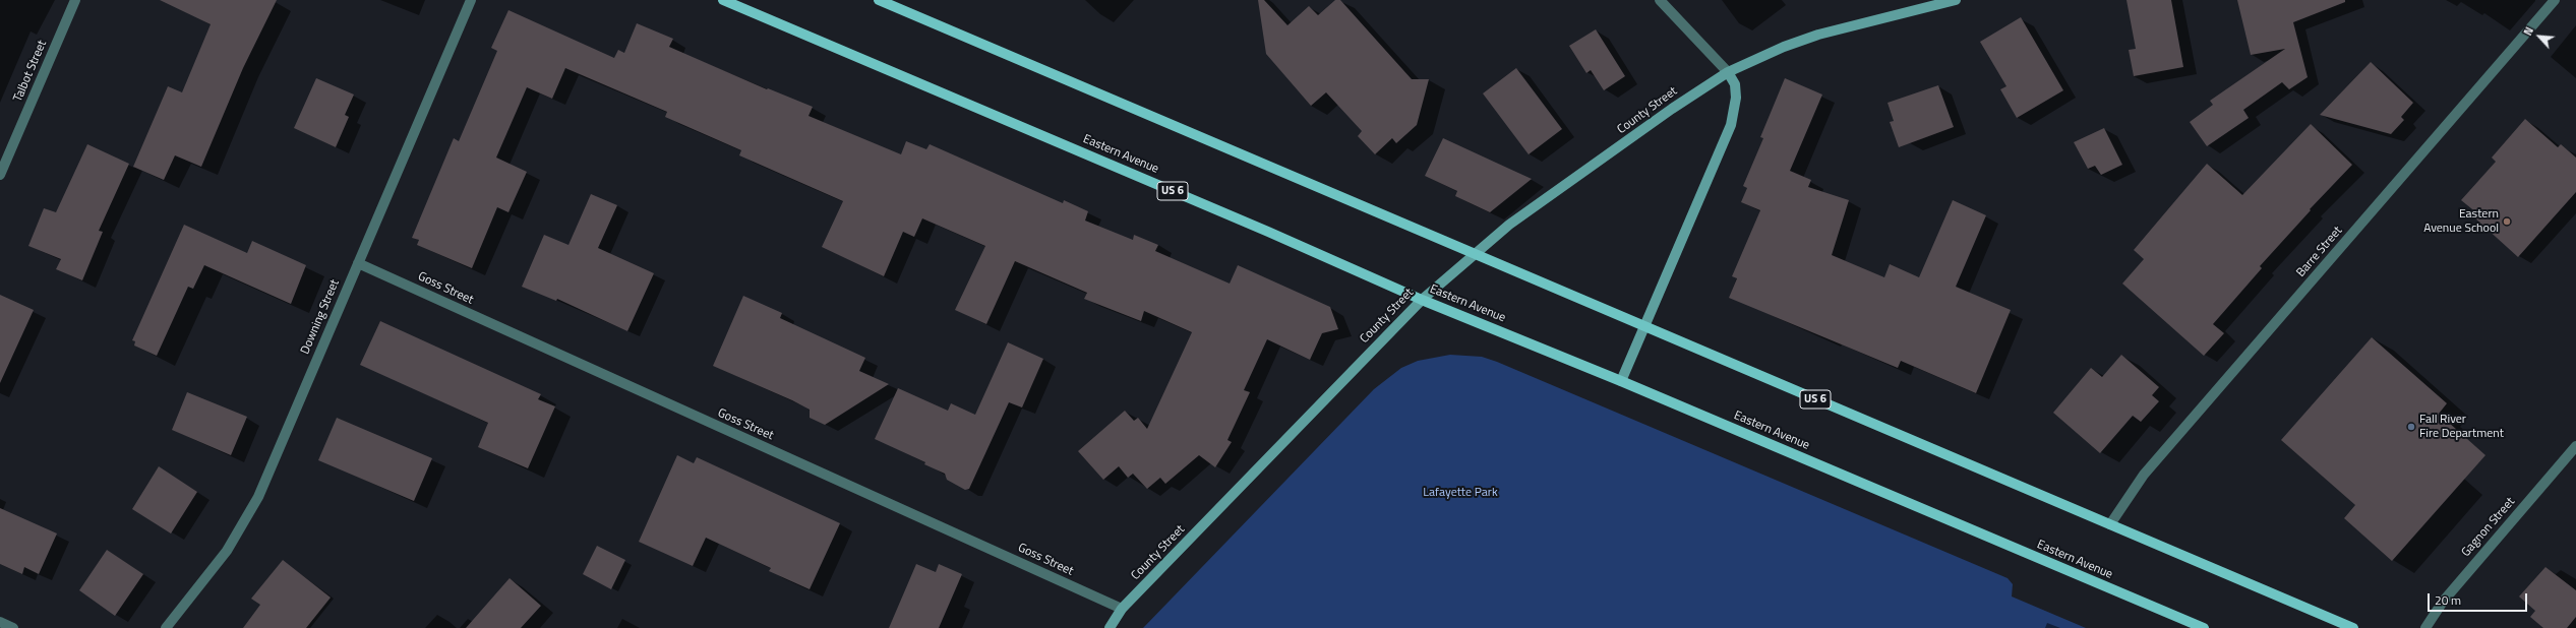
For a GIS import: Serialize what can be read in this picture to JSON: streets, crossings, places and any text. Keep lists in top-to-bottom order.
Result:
{
  "streets": {
    "main road": ["Eastern Avenue", "US 6"],
    "street": [
      "Talbot Street",
      "County Street",
      "Barre Street",
      "Goss Street",
      "Downing Street",
      "Gagnon Street"
    ]
  },
  "crossings": [
    ["County Street", "Eastern Avenue"],
    ["County Street", "US 6"],
    ["County Street", "Goss Street"],
    ["US 6", "Barre Street"],
    ["Goss Street", "Downing Street"]
  ],
  "parks": ["Lafayette Park"],
  "places": ["Eastern Avenue School", "Fall River Fire Department"],
  "scale_bar": "20 m",
  "north": "top left"
}
